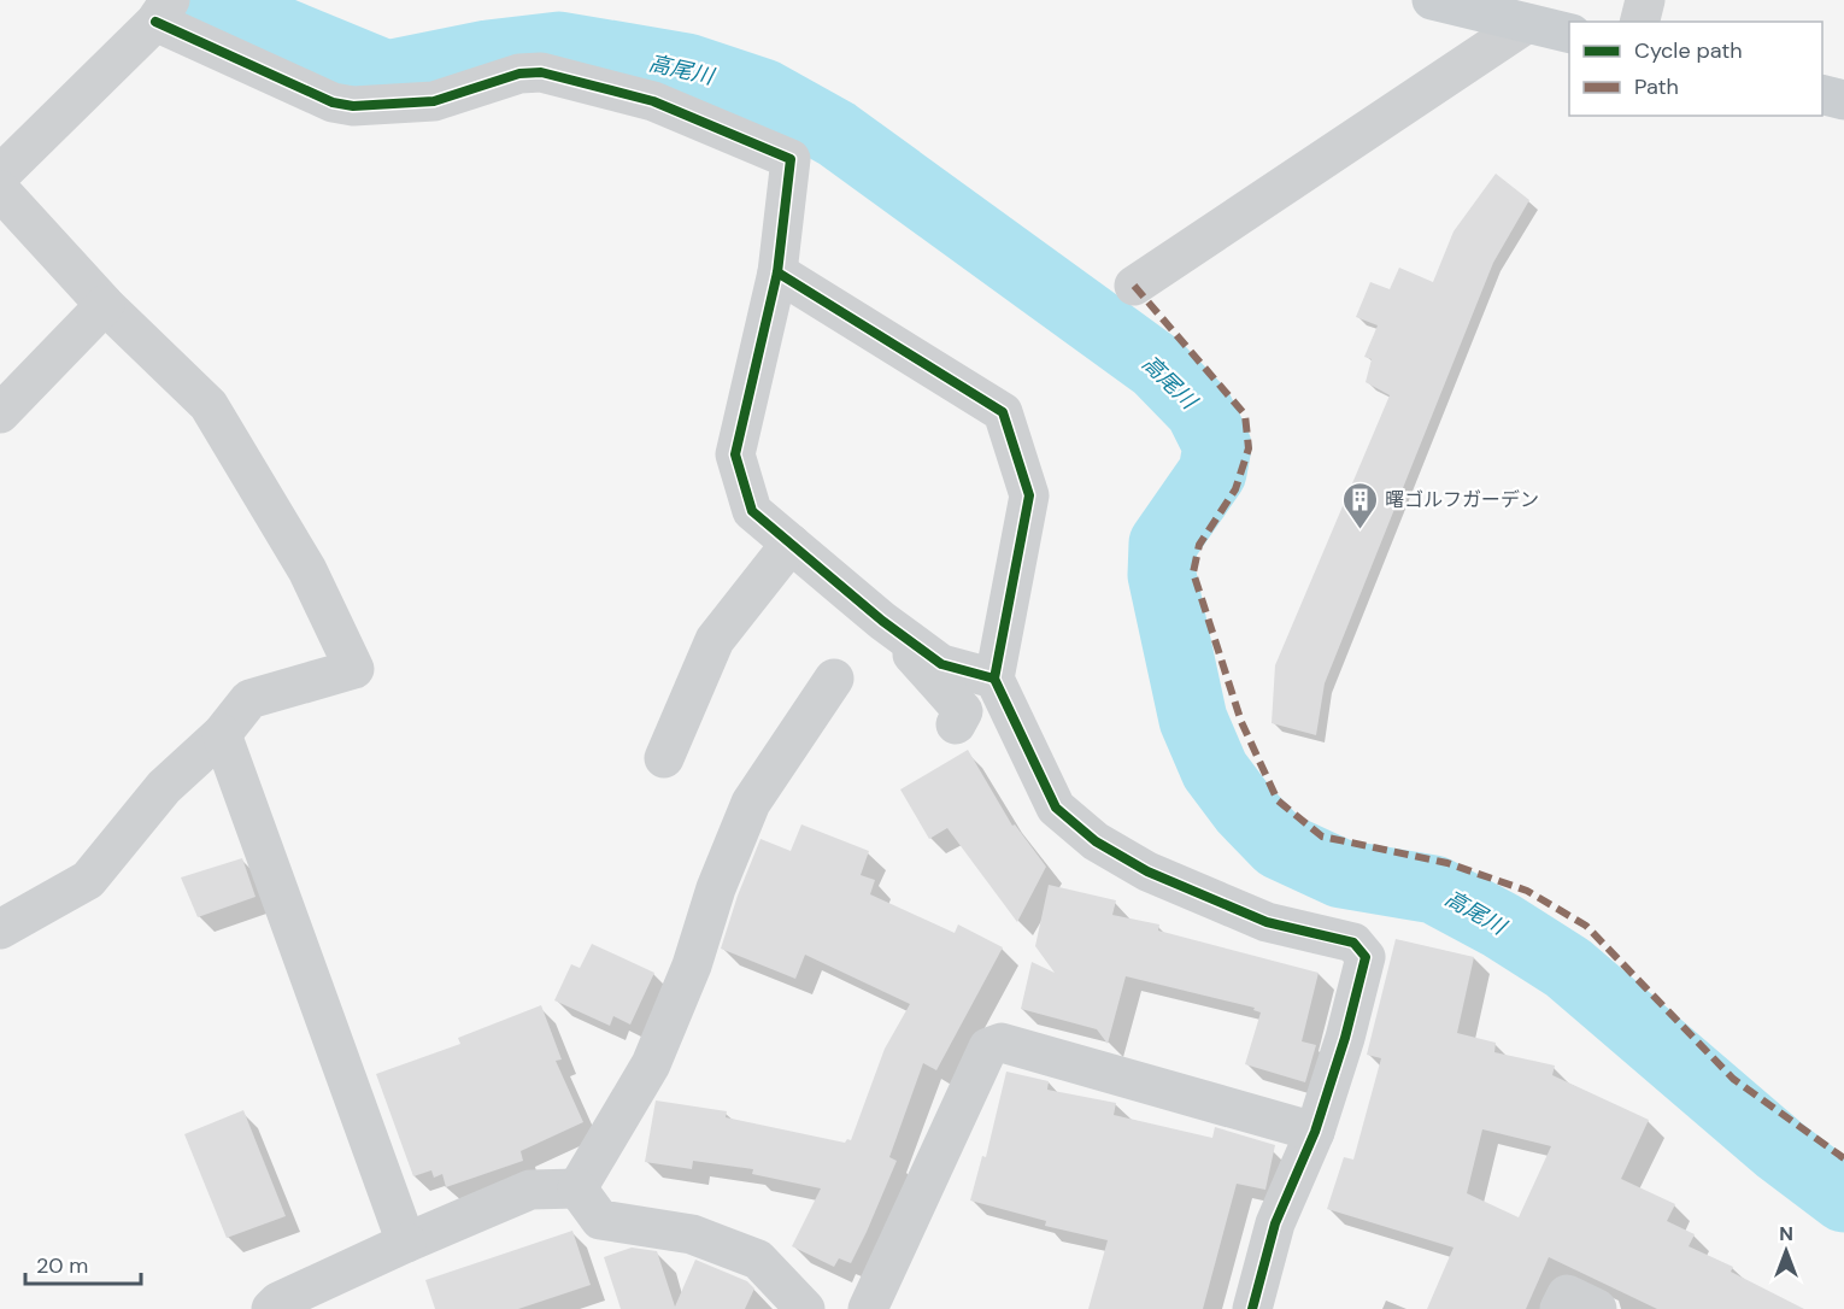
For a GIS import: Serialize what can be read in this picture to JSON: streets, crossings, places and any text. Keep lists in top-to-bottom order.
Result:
{
  "water": ["高尾川"],
  "places": {
    "building": ["曙ゴルフガーデン"]
  },
  "legend": ["Cycle path", "Path"],
  "scale_bar": "20 m",
  "north": "top"
}
